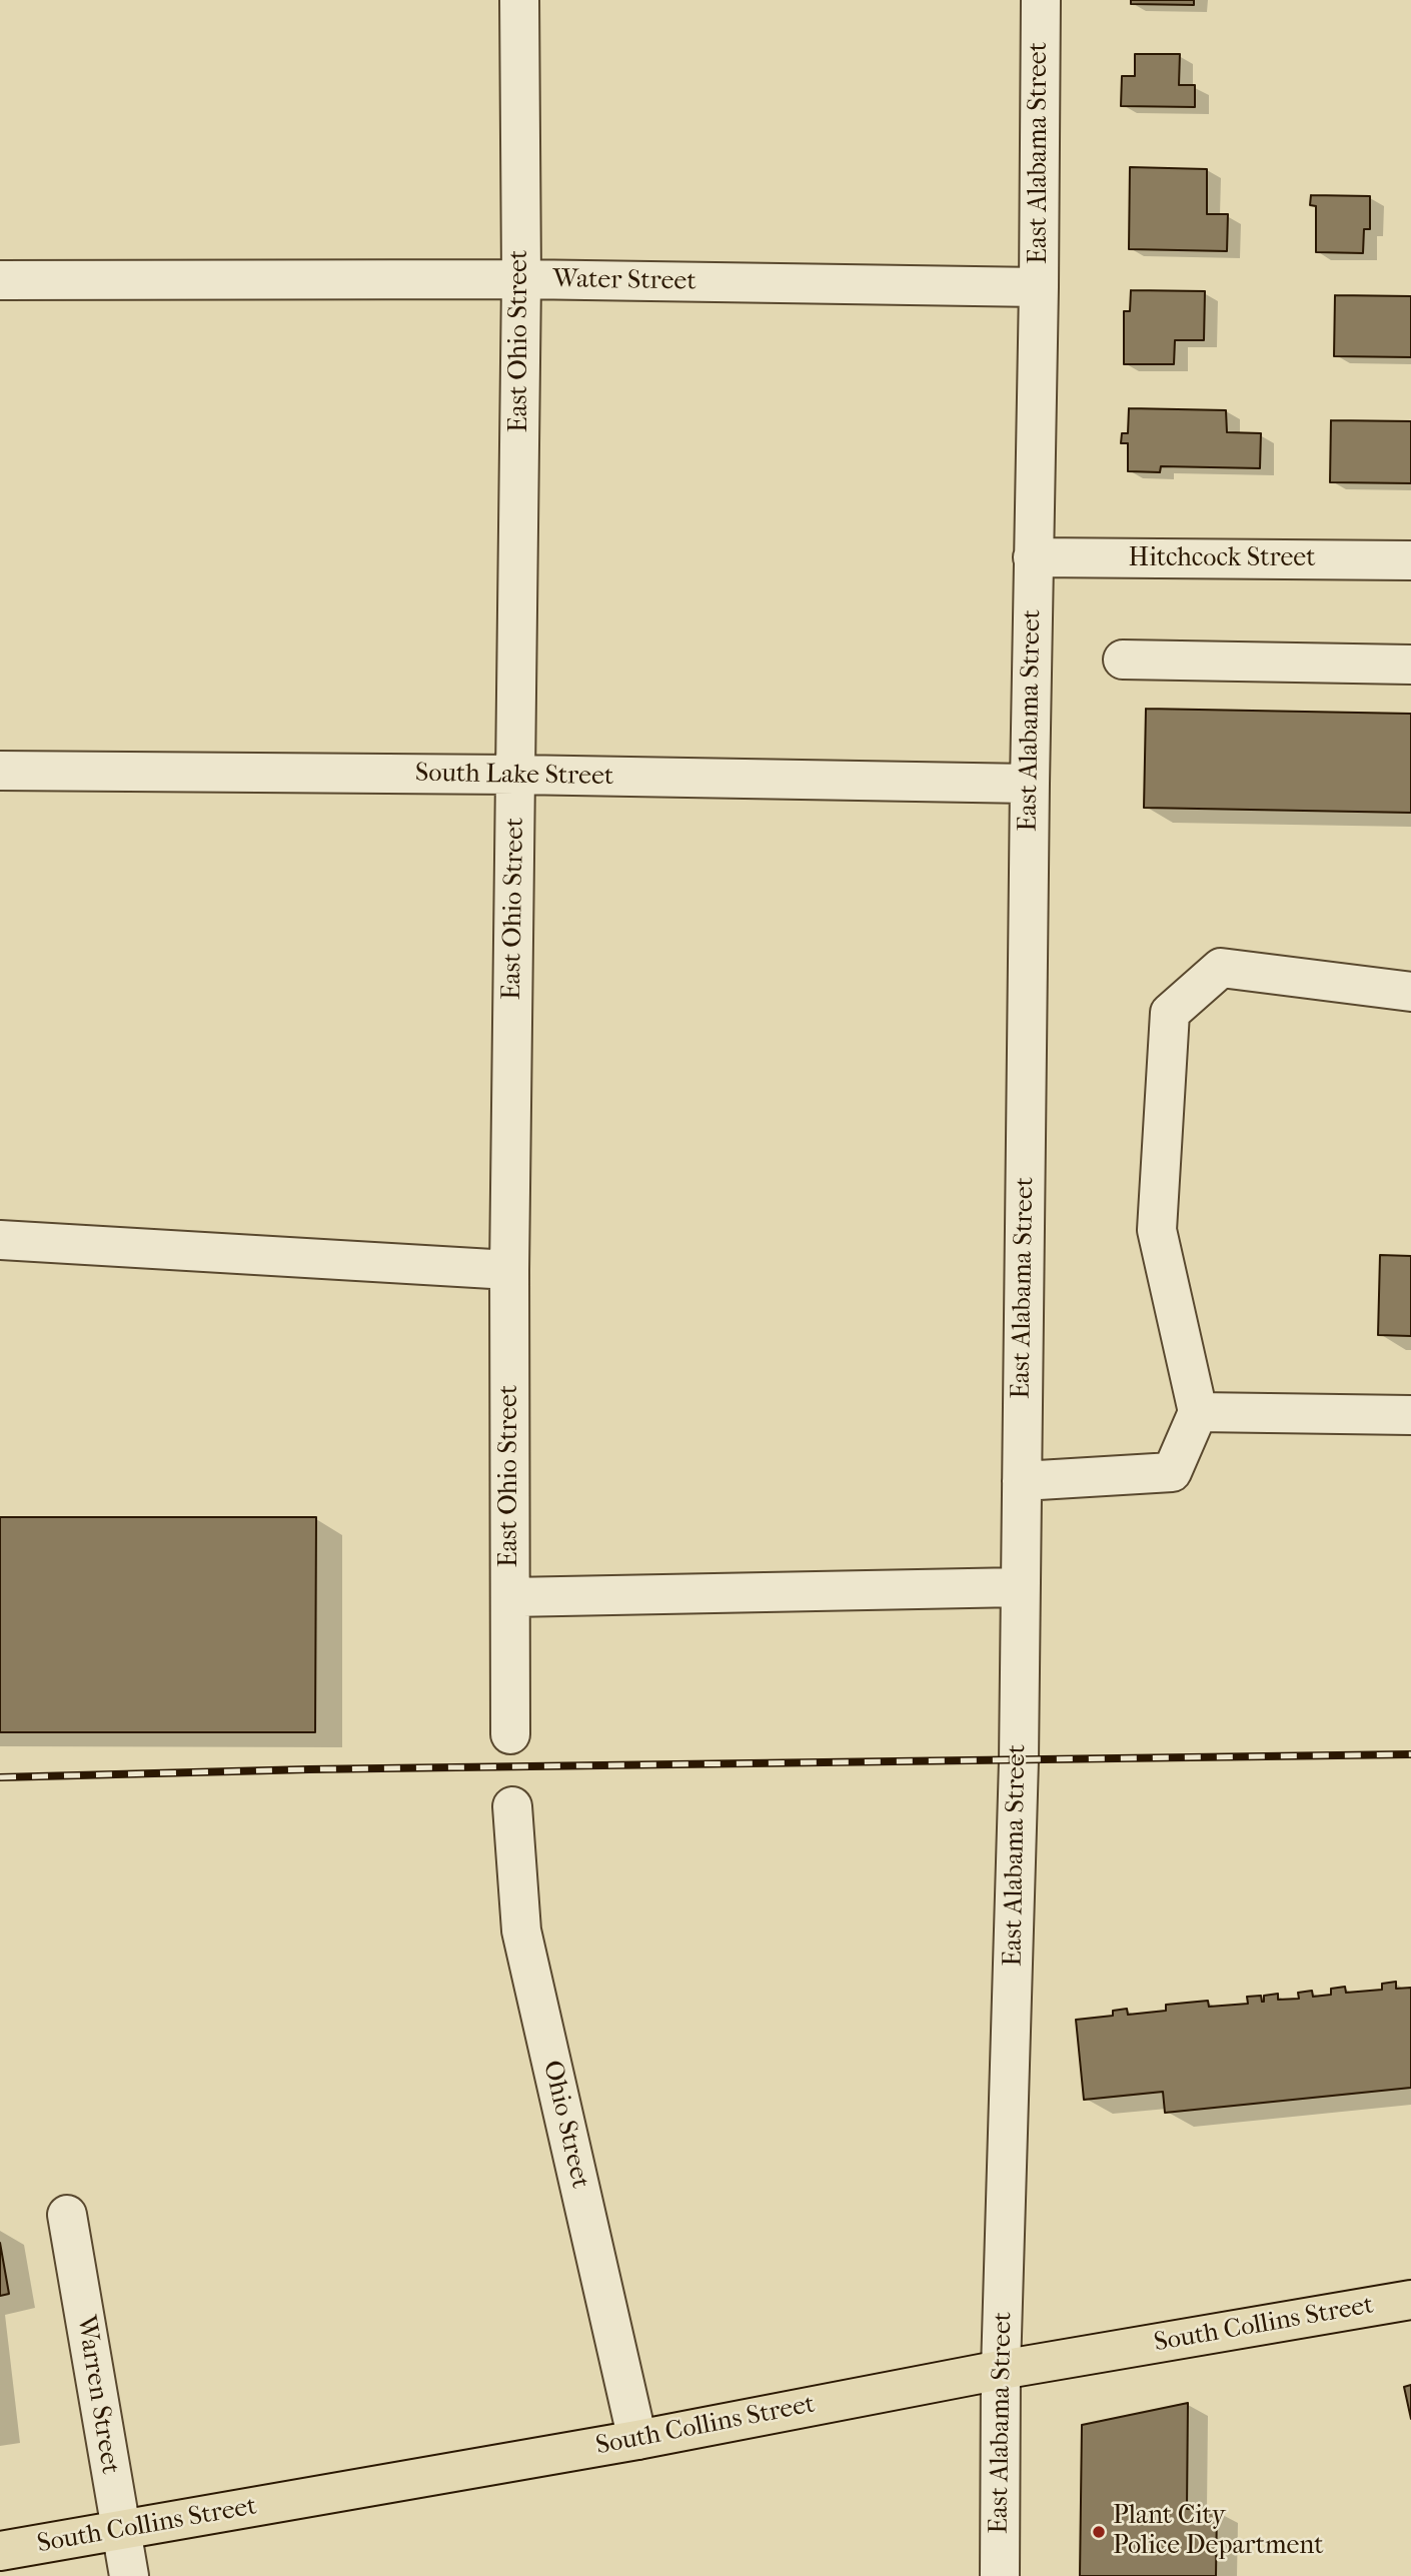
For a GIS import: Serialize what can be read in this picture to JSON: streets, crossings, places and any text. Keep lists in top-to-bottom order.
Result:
{
  "streets": {
    "main road": ["South Collins Street"],
    "street": [
      "East Alabama Street",
      "Water Street",
      "East Ohio Street",
      "Hitchcock Street",
      "South Lake Street",
      "Ohio Street",
      "Warren Street"
    ]
  },
  "crossings": [
    ["East Alabama Street", "Water Street"],
    ["East Alabama Street", "Hitchcock Street"],
    ["East Alabama Street", "South Lake Street"],
    ["East Alabama Street", "South Collins Street"],
    ["Water Street", "East Ohio Street"],
    ["East Ohio Street", "South Lake Street"],
    ["Ohio Street", "South Collins Street"],
    ["South Collins Street", "Warren Street"]
  ],
  "places": ["Plant City Police Department"]
}
